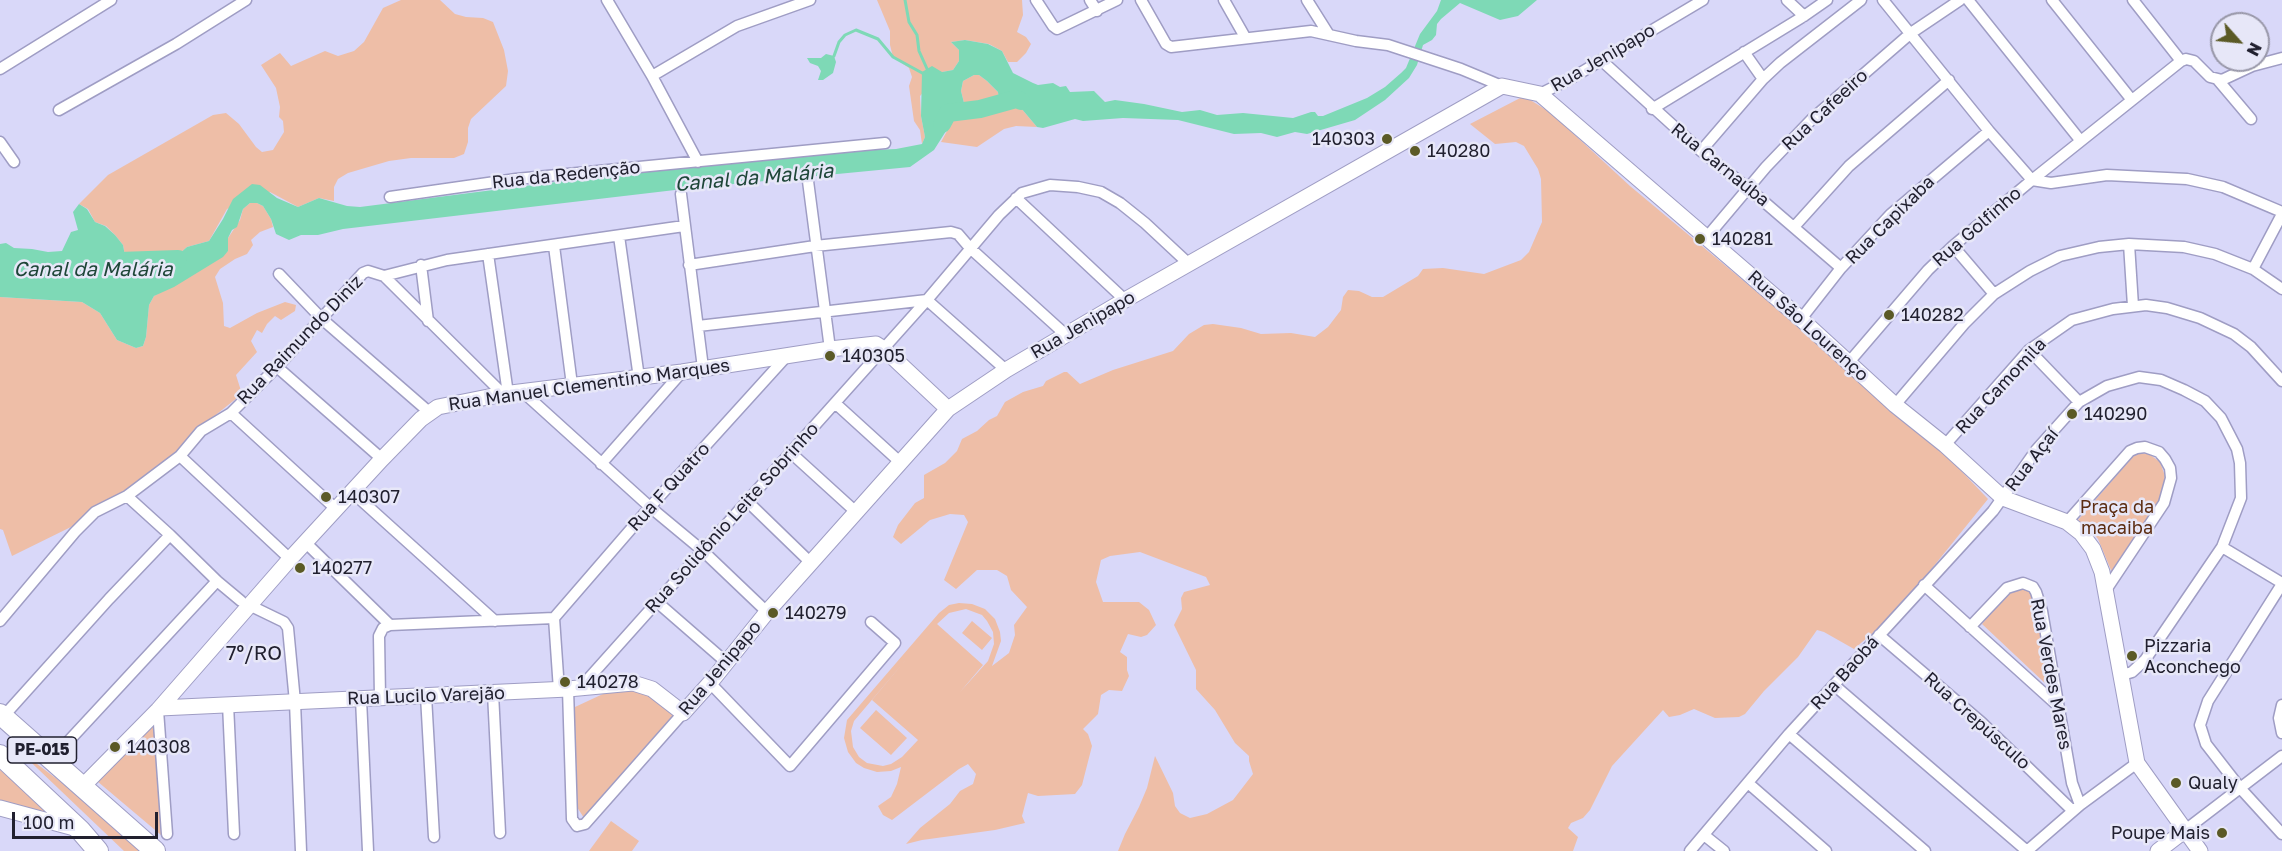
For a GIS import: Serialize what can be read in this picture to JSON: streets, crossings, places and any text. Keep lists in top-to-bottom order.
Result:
{
  "streets": {
    "highway": ["PE-015"],
    "street": [
      "Rua Jenipapo",
      "Rua Cafeeiro",
      "Rua Carnaúba",
      "Rua da Redenção",
      "Rua Capixaba",
      "Rua Golfinho",
      "Rua São Lourenço",
      "Rua Raimundo Diniz",
      "Rua Manuel Clementino Marques",
      "Rua Camomila",
      "Rua Açaí",
      "Rua F Quatro",
      "Rua Solidônio Leite Sobrinho",
      "Rua Baobá",
      "Rua Verdes Mares",
      "Rua Lucilo Varejão",
      "Rua Crepúsculo"
    ]
  },
  "crossings": [
    ["Rua Jenipapo", "Rua Carnaúba"],
    ["Rua Jenipapo", "Rua São Lourenço"],
    ["Rua Jenipapo", "Rua Solidônio Leite Sobrinho"],
    ["Rua Jenipapo", "Rua Lucilo Varejão"],
    ["Rua Cafeeiro", "Rua Carnaúba"],
    ["Rua Cafeeiro", "Rua São Lourenço"],
    ["Rua Carnaúba", "Rua Capixaba"],
    ["Rua Capixaba", "Rua São Lourenço"],
    ["Rua Golfinho", "Rua São Lourenço"],
    ["Rua São Lourenço", "Rua Camomila"],
    ["Rua São Lourenço", "Rua Açaí"],
    ["Rua São Lourenço", "Rua Baobá"],
    ["Rua Manuel Clementino Marques", "Rua F Quatro"],
    ["Rua Manuel Clementino Marques", "Rua Solidônio Leite Sobrinho"],
    ["Rua Manuel Clementino Marques", "Rua Lucilo Varejão"],
    ["Rua Manuel Clementino Marques", "PE-015"],
    ["Rua Açaí", "Rua Baobá"],
    ["Rua Solidônio Leite Sobrinho", "Rua Lucilo Varejão"],
    ["Rua Baobá", "Rua Crepúsculo"],
    ["Rua Verdes Mares", "Rua Crepúsculo"]
  ],
  "districts": ["7º/RO"],
  "water": ["Canal da Malária"],
  "parks": ["Praça da macaiba"],
  "places": [
    "140303",
    "140280",
    "140281",
    "140282",
    "140305",
    "140290",
    "140307",
    "140277",
    "140279",
    "Pizzaria Aconchego",
    "140278",
    "140308",
    "Qualy",
    "Poupe Mais"
  ],
  "scale_bar": "100 m",
  "north": "bottom right"
}
